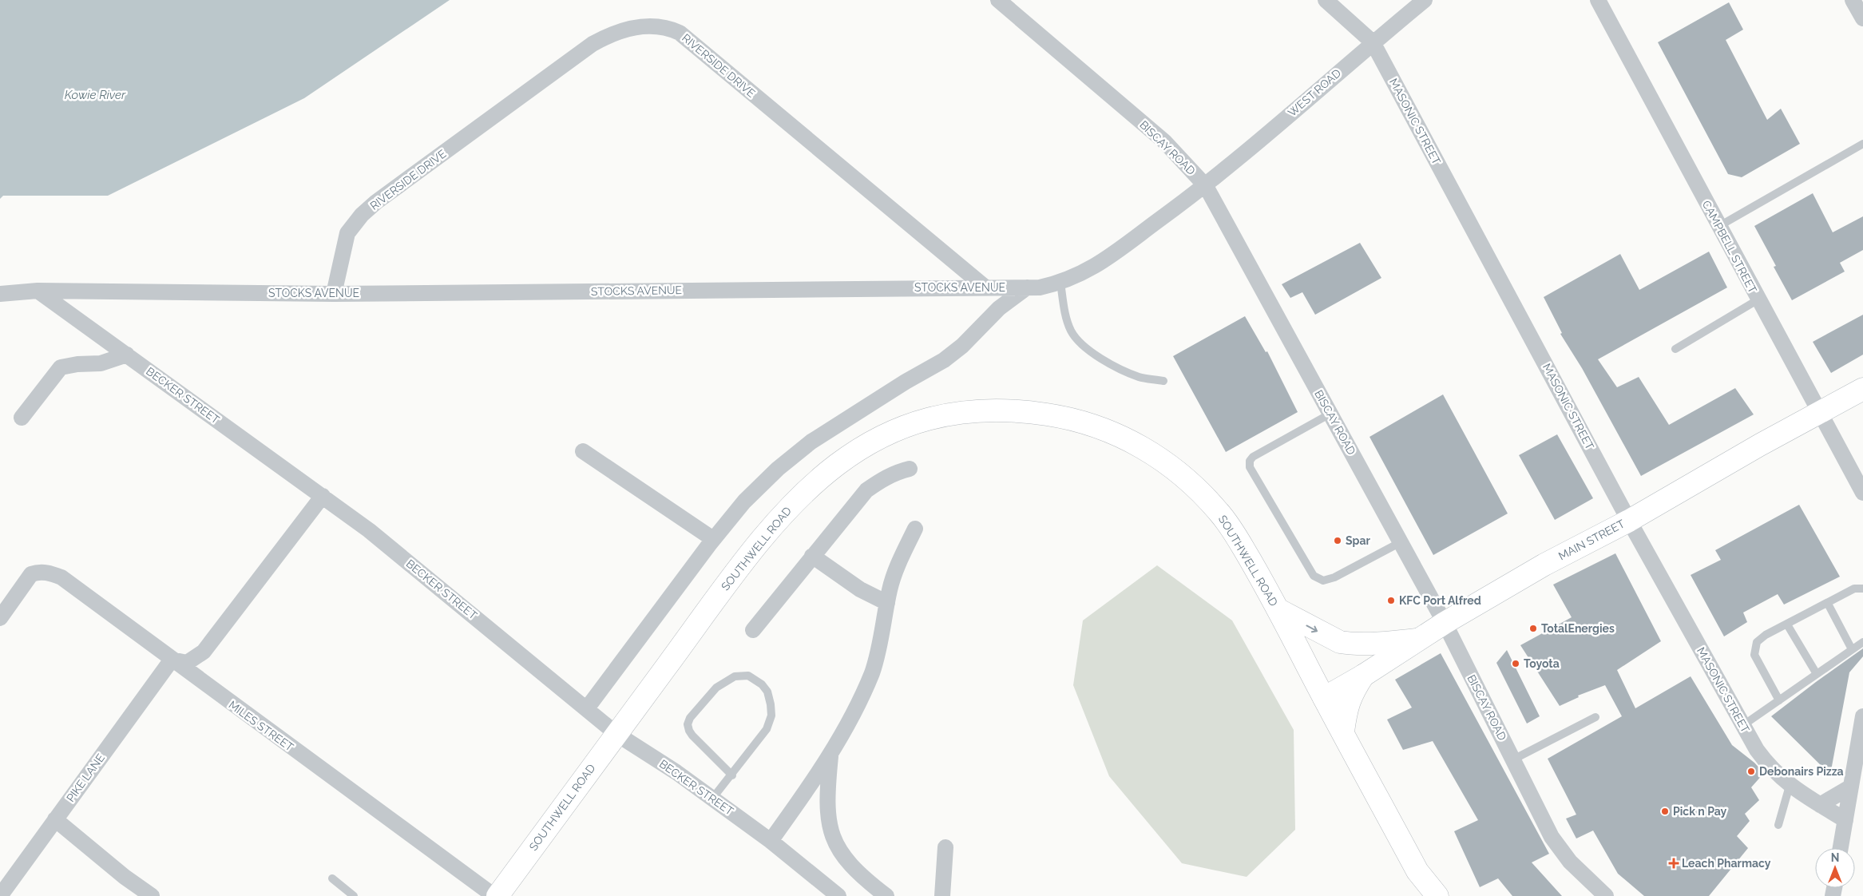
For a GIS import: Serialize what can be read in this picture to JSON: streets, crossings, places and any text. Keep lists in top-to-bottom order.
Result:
{
  "streets": {
    "main road": ["MAIN STREET", "SOUTHWELL ROAD"],
    "street": [
      "RIVERSIDE DRIVE",
      "WEST ROAD",
      "MASONIC STREET",
      "BISCAY ROAD",
      "CAMPBELL STREET",
      "STOCKS AVENUE",
      "BECKER STREET",
      "MILES STREET",
      "PIKE LANE"
    ]
  },
  "crossings": [
    ["RIVERSIDE DRIVE", "STOCKS AVENUE"],
    ["WEST ROAD", "MASONIC STREET"],
    ["WEST ROAD", "BISCAY ROAD"],
    ["WEST ROAD", "STOCKS AVENUE"],
    ["MASONIC STREET", "MAIN STREET"],
    ["BISCAY ROAD", "STOCKS AVENUE"],
    ["BISCAY ROAD", "MAIN STREET"],
    ["CAMPBELL STREET", "MAIN STREET"],
    ["STOCKS AVENUE", "BECKER STREET"],
    ["BECKER STREET", "SOUTHWELL ROAD"],
    ["MAIN STREET", "SOUTHWELL ROAD"],
    ["MILES STREET", "PIKE LANE"]
  ],
  "water": ["Kowie River"],
  "places": {
    "other": [
      "Spar",
      "KFC Port Alfred",
      "TotalEnergies",
      "Toyota",
      "Debonairs Pizza",
      "Pick n Pay"
    ],
    "health": ["Leach Pharmacy"]
  },
  "north": "top"
}
